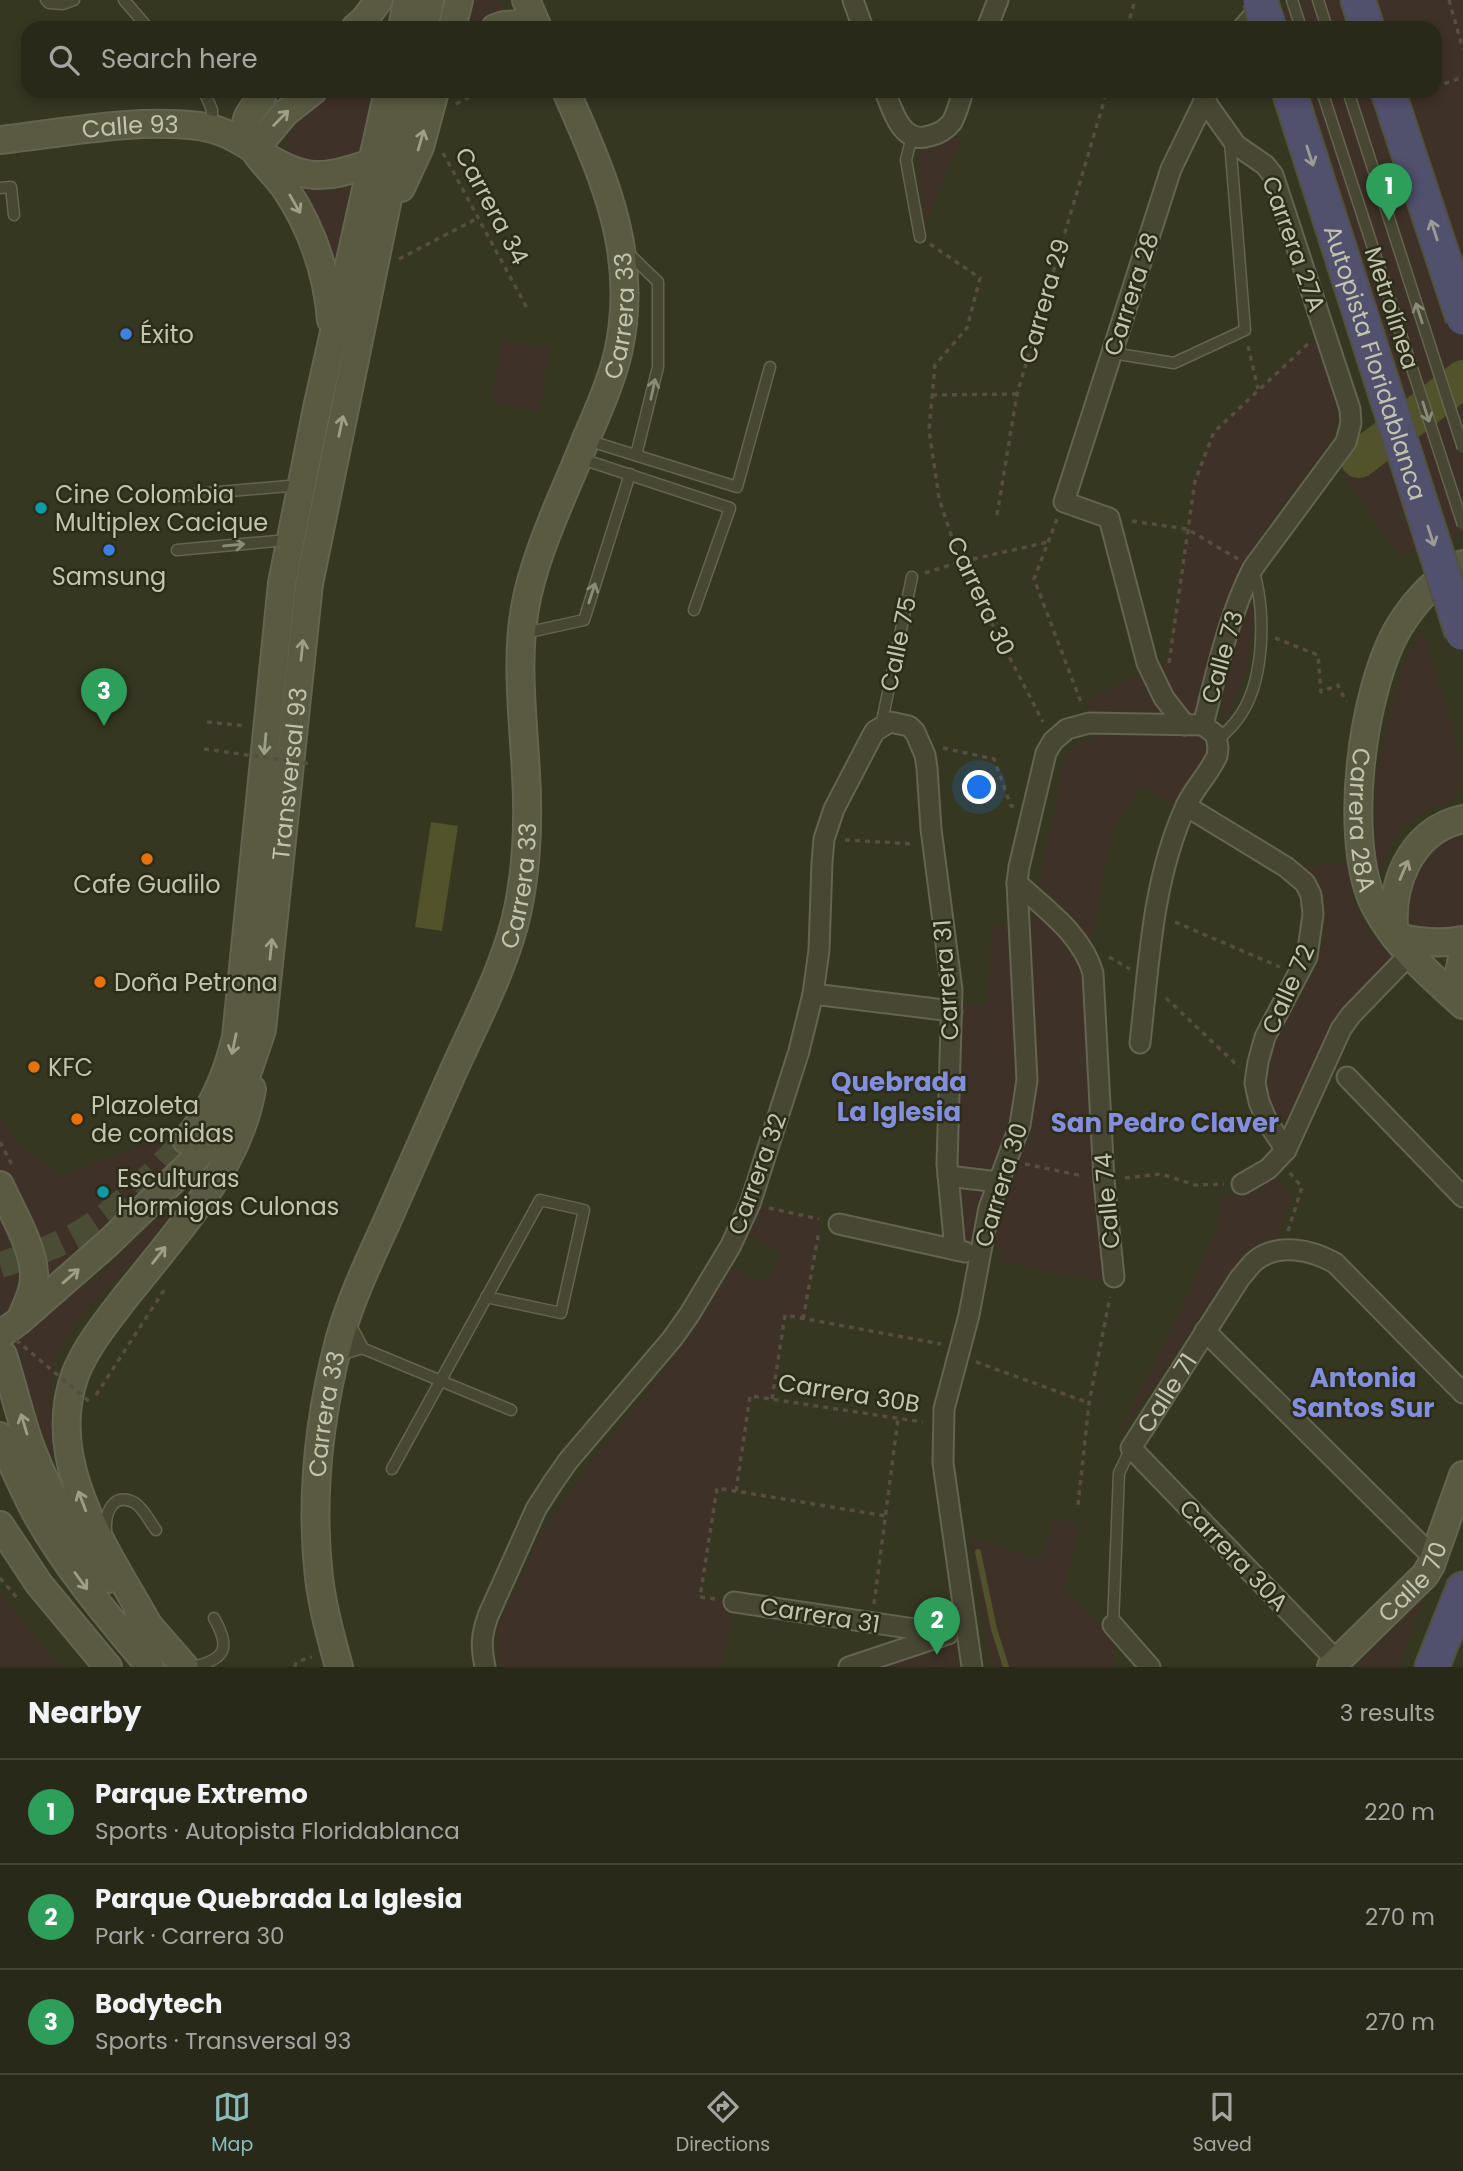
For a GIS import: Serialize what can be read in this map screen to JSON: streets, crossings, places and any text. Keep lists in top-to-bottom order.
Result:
{
  "streets": {
    "highway": ["Autopista Floridablanca"],
    "street": [
      "Calle 93",
      "Carrera 27A",
      "Carrera 28",
      "Carrera 33",
      "Carrera 30",
      "Calle 73",
      "Transversal 93",
      "Carrera 28A",
      "Carrera 31",
      "Calle 72",
      "Carrera 32",
      "Calle 74",
      "Calle 71",
      "Carrera 30A",
      "Calle 70"
    ],
    "lane": ["Metrolínea", "Calle 75"],
    "path": ["Carrera 34", "Carrera 29", "Carrera 30B"]
  },
  "crossings": [
    ["Calle 93", "Transversal 93"],
    ["Carrera 27A", "Calle 73"],
    ["Carrera 30", "Calle 75"],
    ["Carrera 30", "Carrera 31"],
    ["Carrera 30", "Calle 74"],
    ["Carrera 30", "Carrera 30B"],
    ["Calle 75", "Carrera 32"],
    ["Calle 73", "Calle 72"],
    ["Calle 71", "Carrera 30A"],
    ["Carrera 30A", "Calle 70"]
  ],
  "districts": ["Quebrada La Iglesia", "San Pedro Claver", "Antonia Santos Sur"],
  "places": [
    "Éxito",
    "Cine Colombia Multiplex Cacique",
    "Samsung",
    "Cafe Gualilo",
    "Doña Petrona",
    "KFC",
    "Plazoleta de comidas",
    "Esculturas Hormigas Culonas"
  ],
  "page": {
    "search": "Search here",
    "pins": ["1", "3", "2"],
    "heading": ["Nearby", "3 results"],
    "list": [
      {
        "mark": "1",
        "name": "Parque Extremo",
        "note": "Sports · Autopista Floridablanca",
        "value": "220 m"
      },
      {
        "mark": "2",
        "name": "Parque Quebrada La Iglesia",
        "note": "Park · Carrera 30",
        "value": "270 m"
      },
      {
        "mark": "3",
        "name": "Bodytech",
        "note": "Sports · Transversal 93",
        "value": "270 m"
      }
    ],
    "nav": ["Map", "Directions", "Saved"]
  }
}
